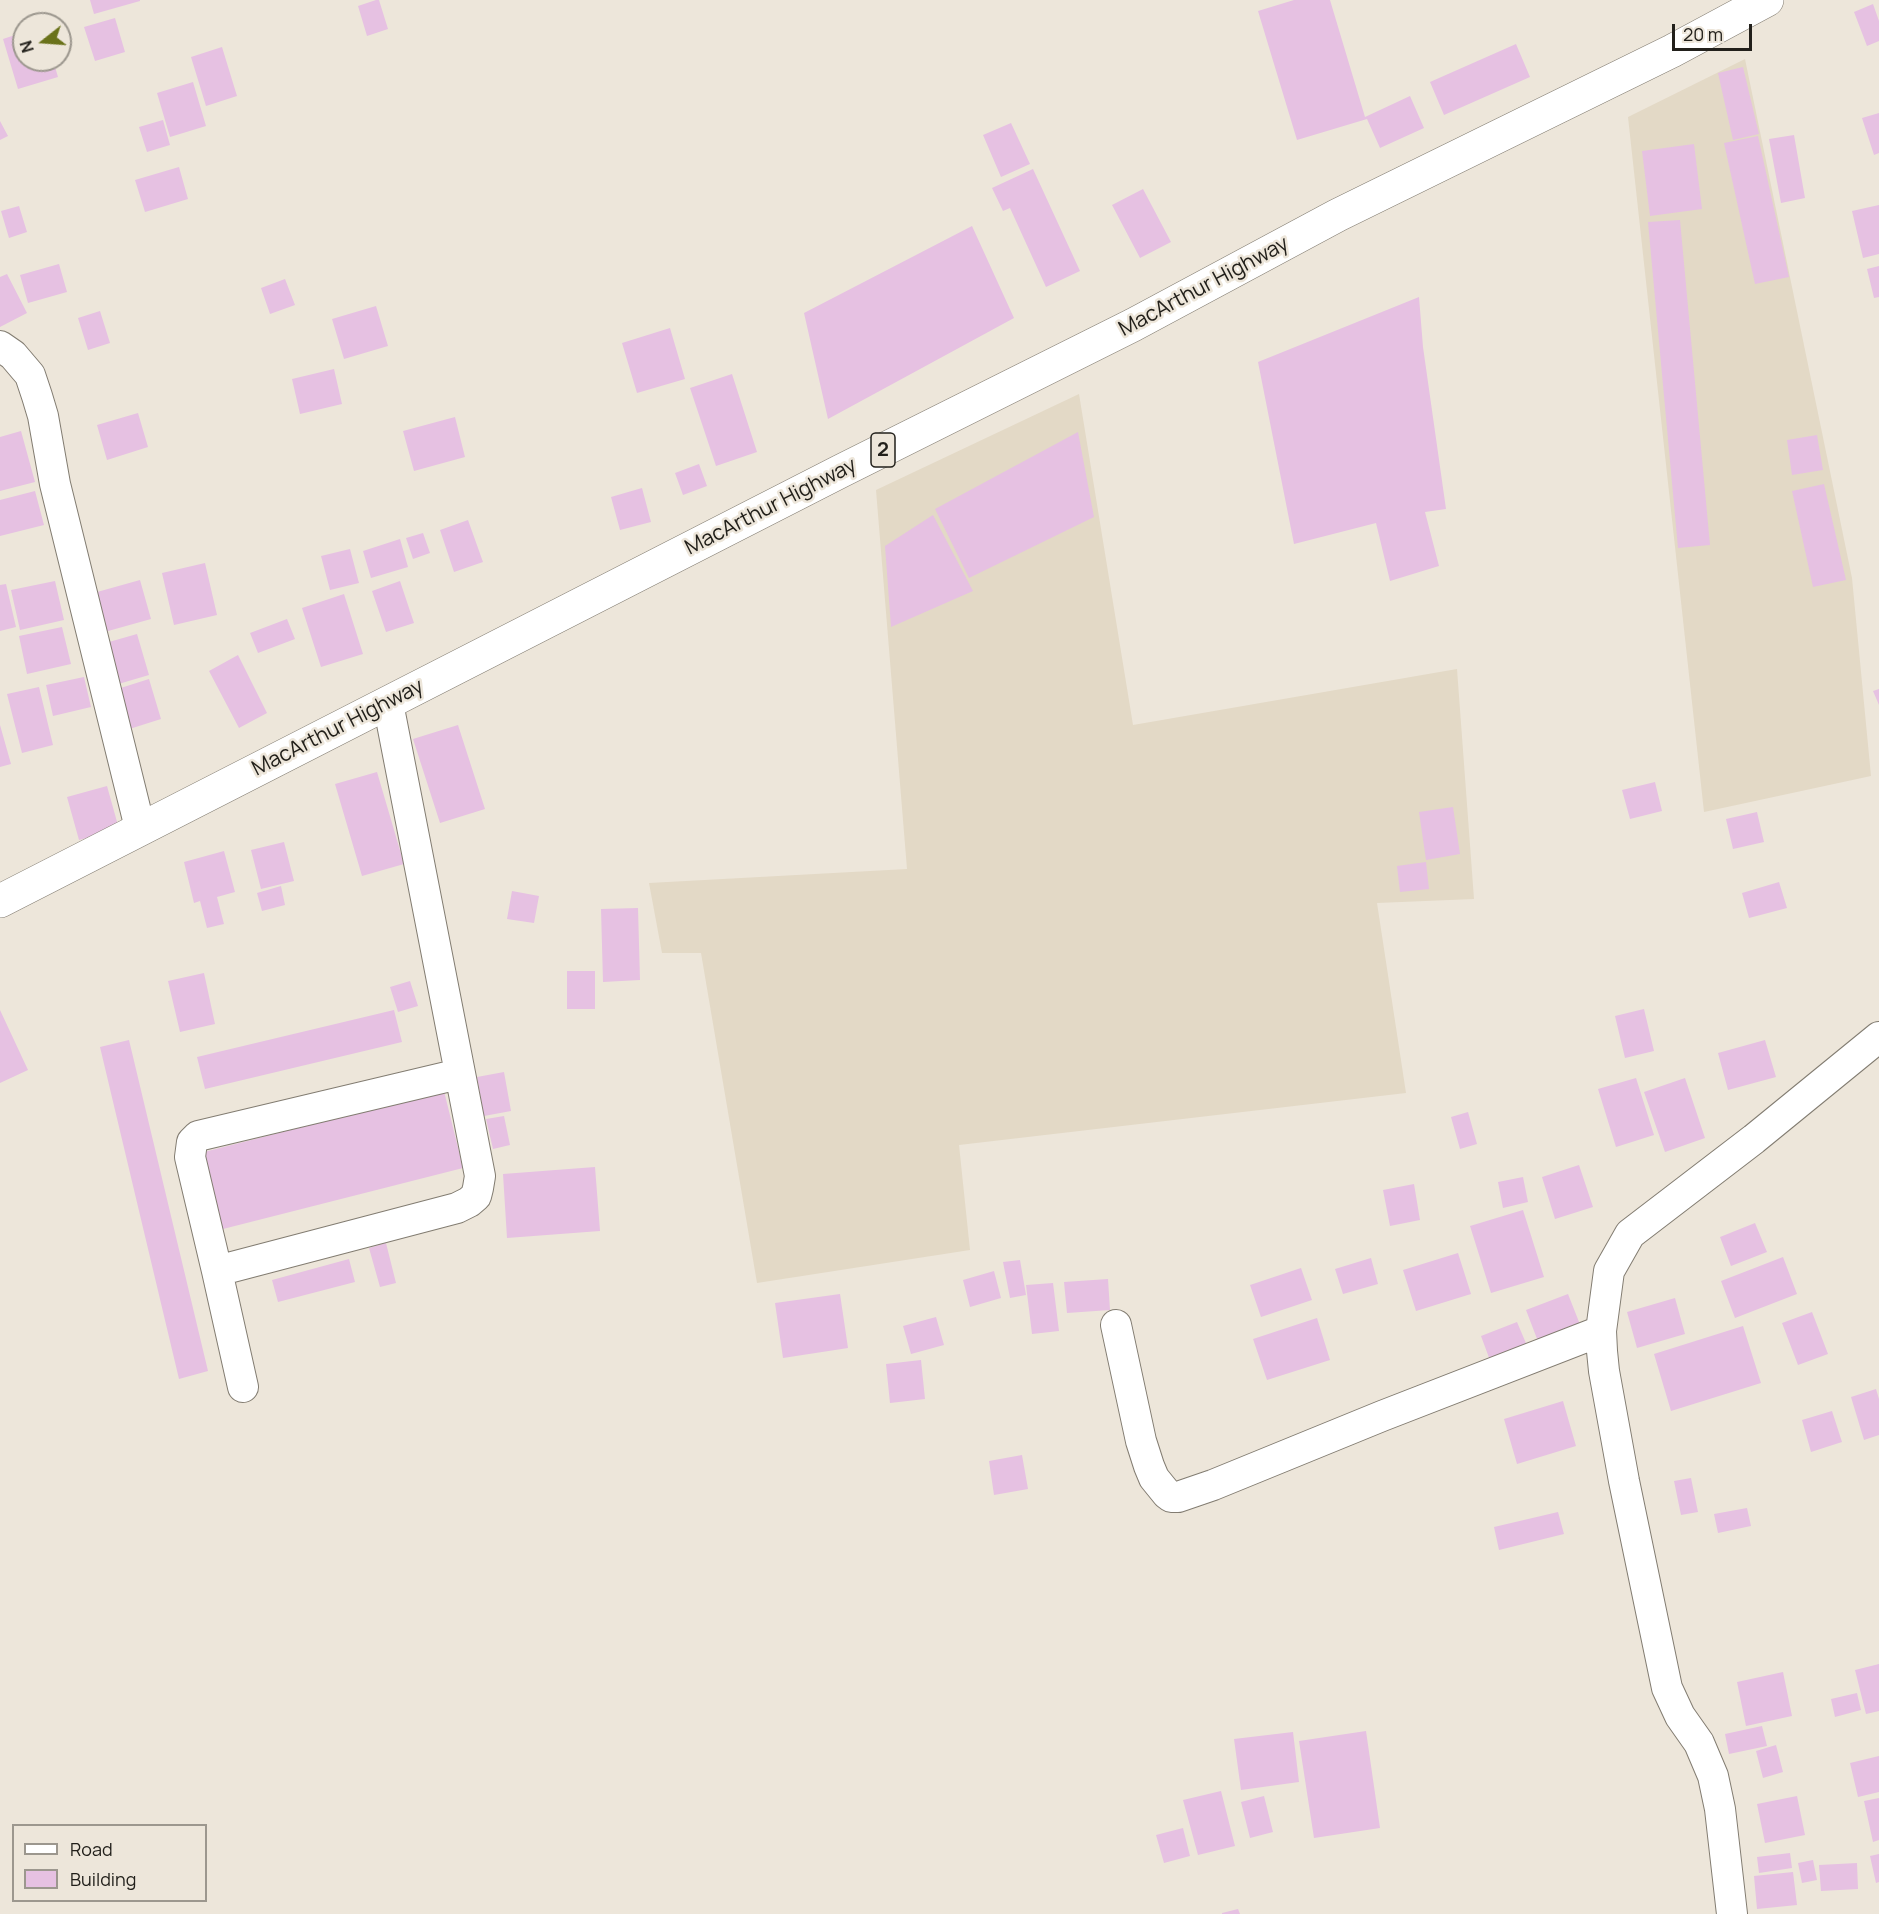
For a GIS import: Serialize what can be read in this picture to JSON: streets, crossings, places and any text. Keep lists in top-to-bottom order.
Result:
{
  "streets": {
    "highway": ["MacArthur Highway", "2"]
  },
  "legend": ["Road", "Building"],
  "scale_bar": "20 m",
  "north": "left"
}
